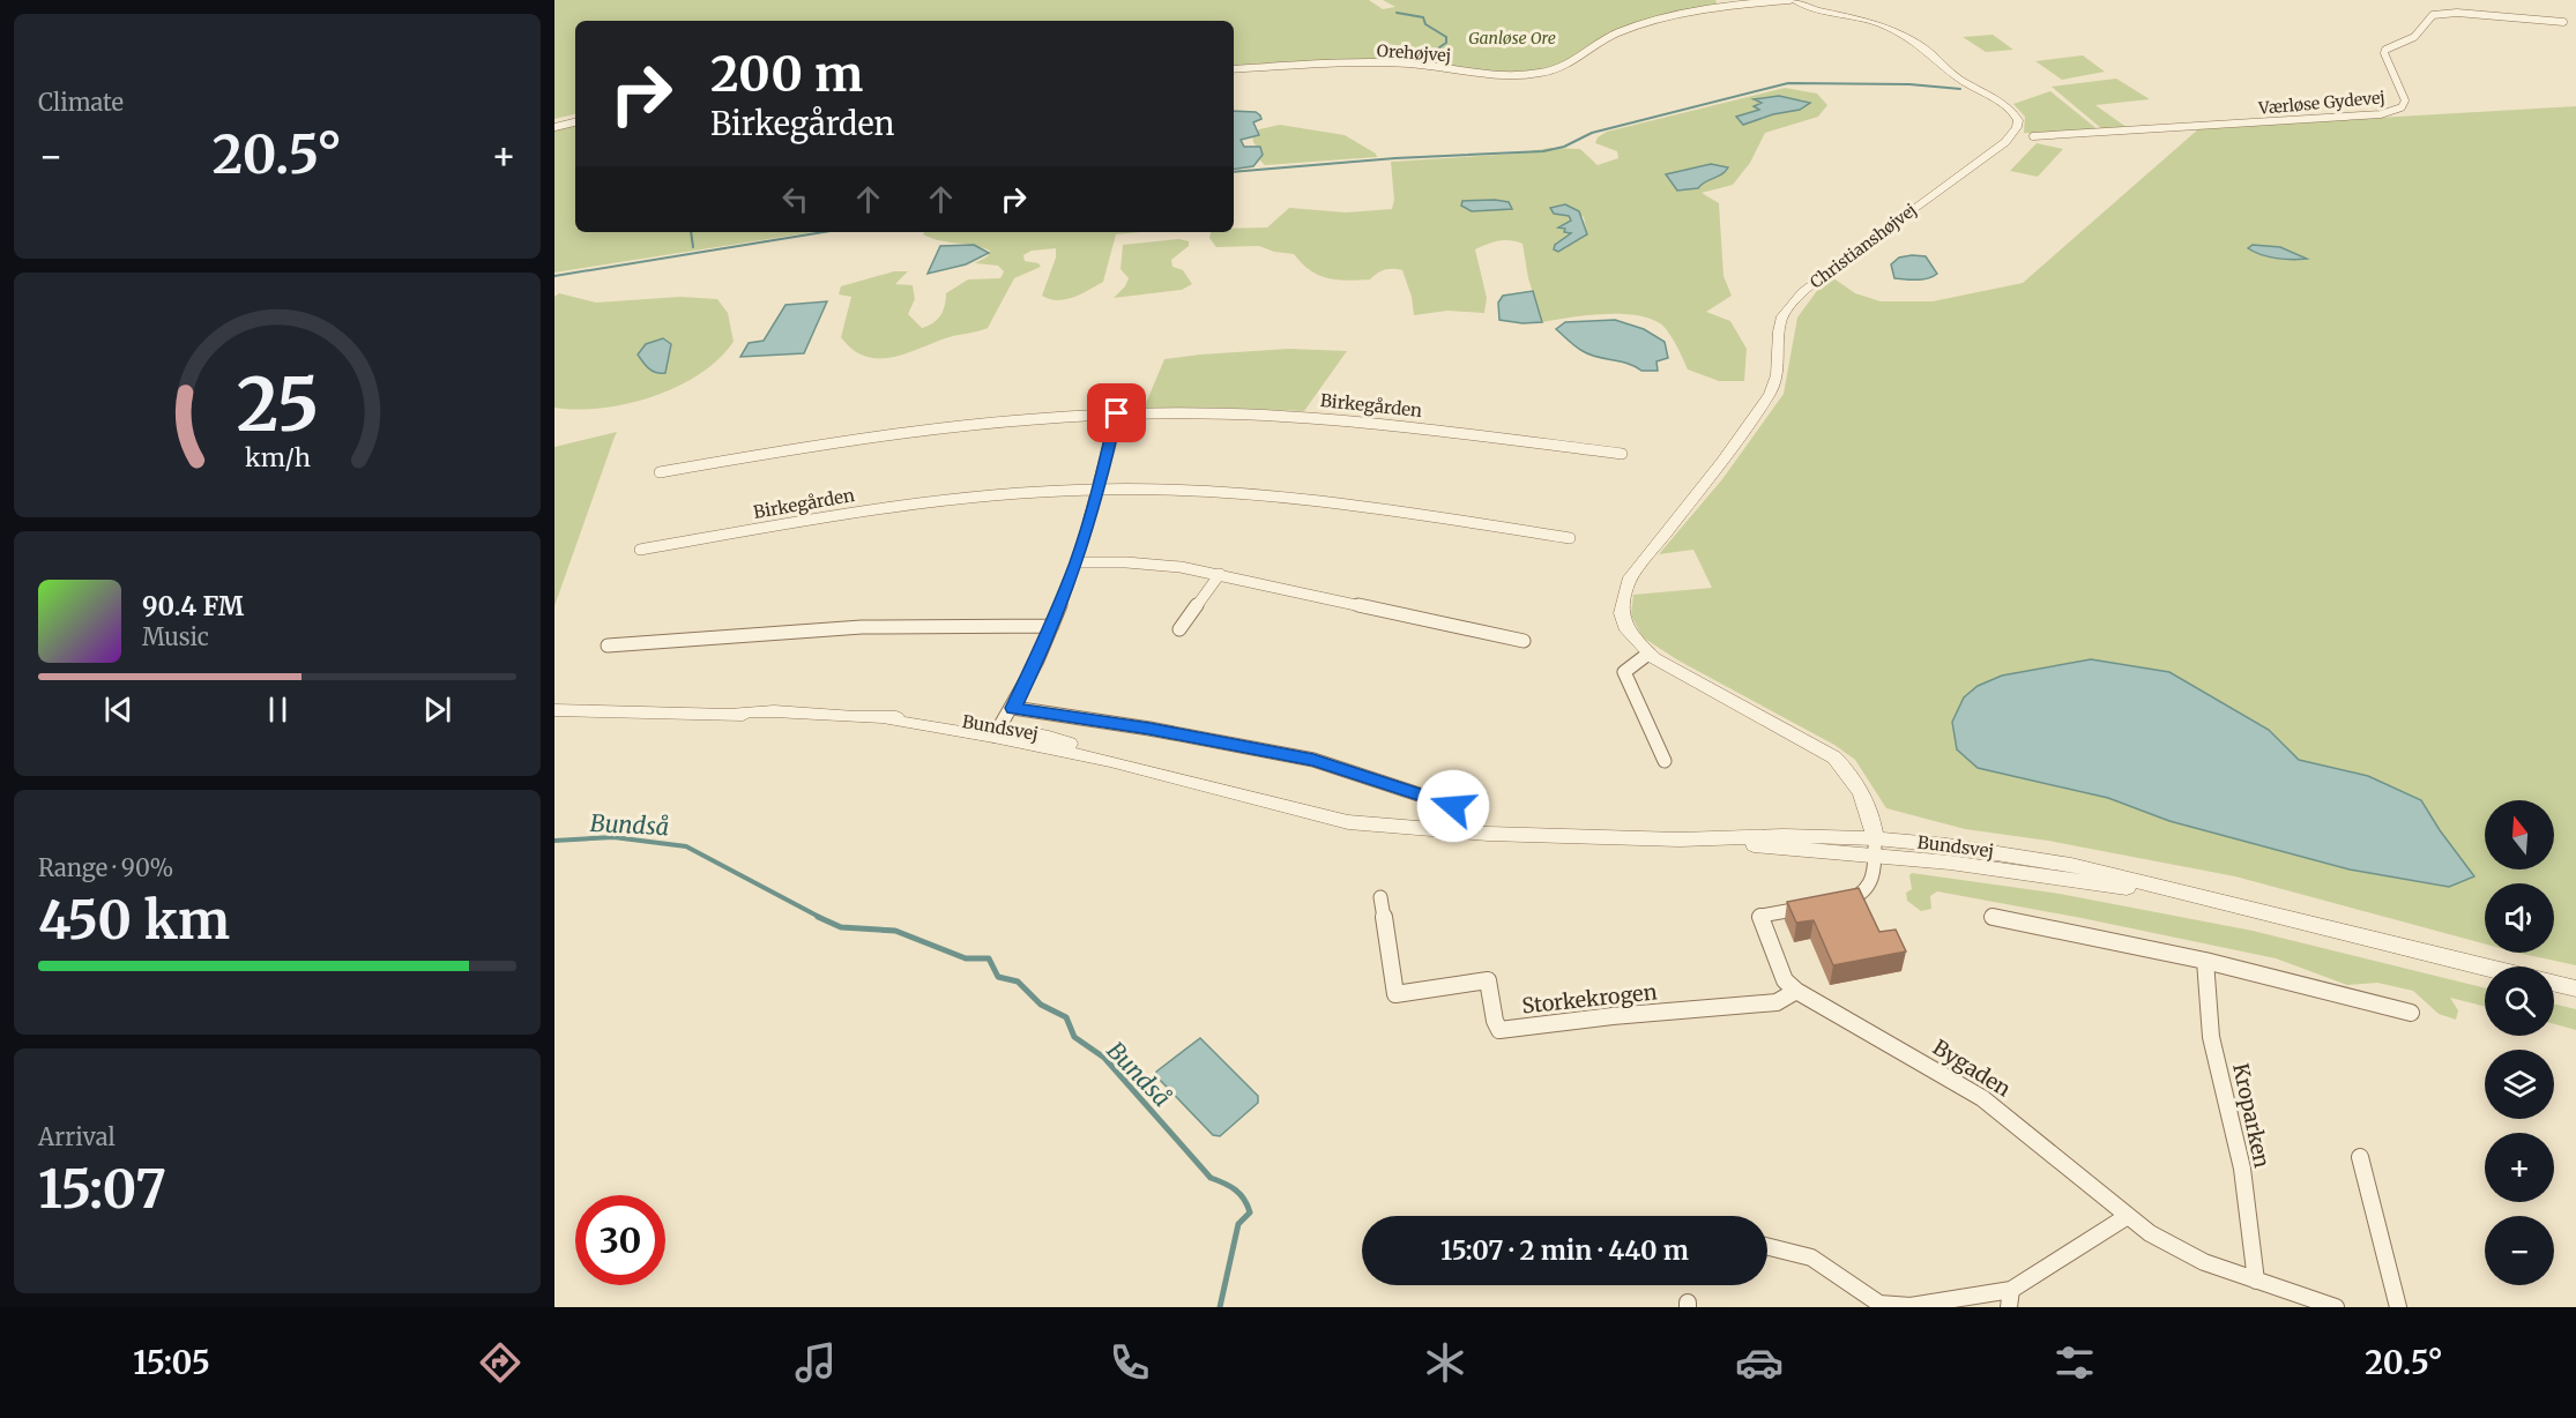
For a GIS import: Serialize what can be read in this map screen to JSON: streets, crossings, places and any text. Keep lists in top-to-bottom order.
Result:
{
  "streets": {
    "street": [
      "Orehøjvej",
      "Værløse Gydevej",
      "Christianshøjvej",
      "Birkegården",
      "Bundsvej",
      "Storkekrogen",
      "Bygaden",
      "Kroparken"
    ]
  },
  "crossings": [
    ["Orehøjvej", "Christianshøjvej"],
    ["Christianshøjvej", "Bundsvej"],
    ["Christianshøjvej", "Bygaden"],
    ["Bundsvej", "Bygaden"],
    ["Storkekrogen", "Bygaden"],
    ["Bygaden", "Kroparken"]
  ],
  "water": ["Bundså"],
  "parks": ["Ganløse Ore"],
  "north": "top",
  "page": {
    "tile": [
      "Climate",
      ["Range · 90%", "450 km"],
      ["Arrival", "15:07"]
    ],
    "turn": ["200 m", "Birkegården"],
    "heat": ["−", "20.5°", "+"],
    "song": ["90.4 FM", "Music"],
    "map_buttons": ["+", "−"],
    "limit": "30",
    "trip": "15:07 · 2 min · 440 m",
    "tabs": ["15:05", "20.5°"],
    "gauge": ["25", "km/h"]
  }
}
